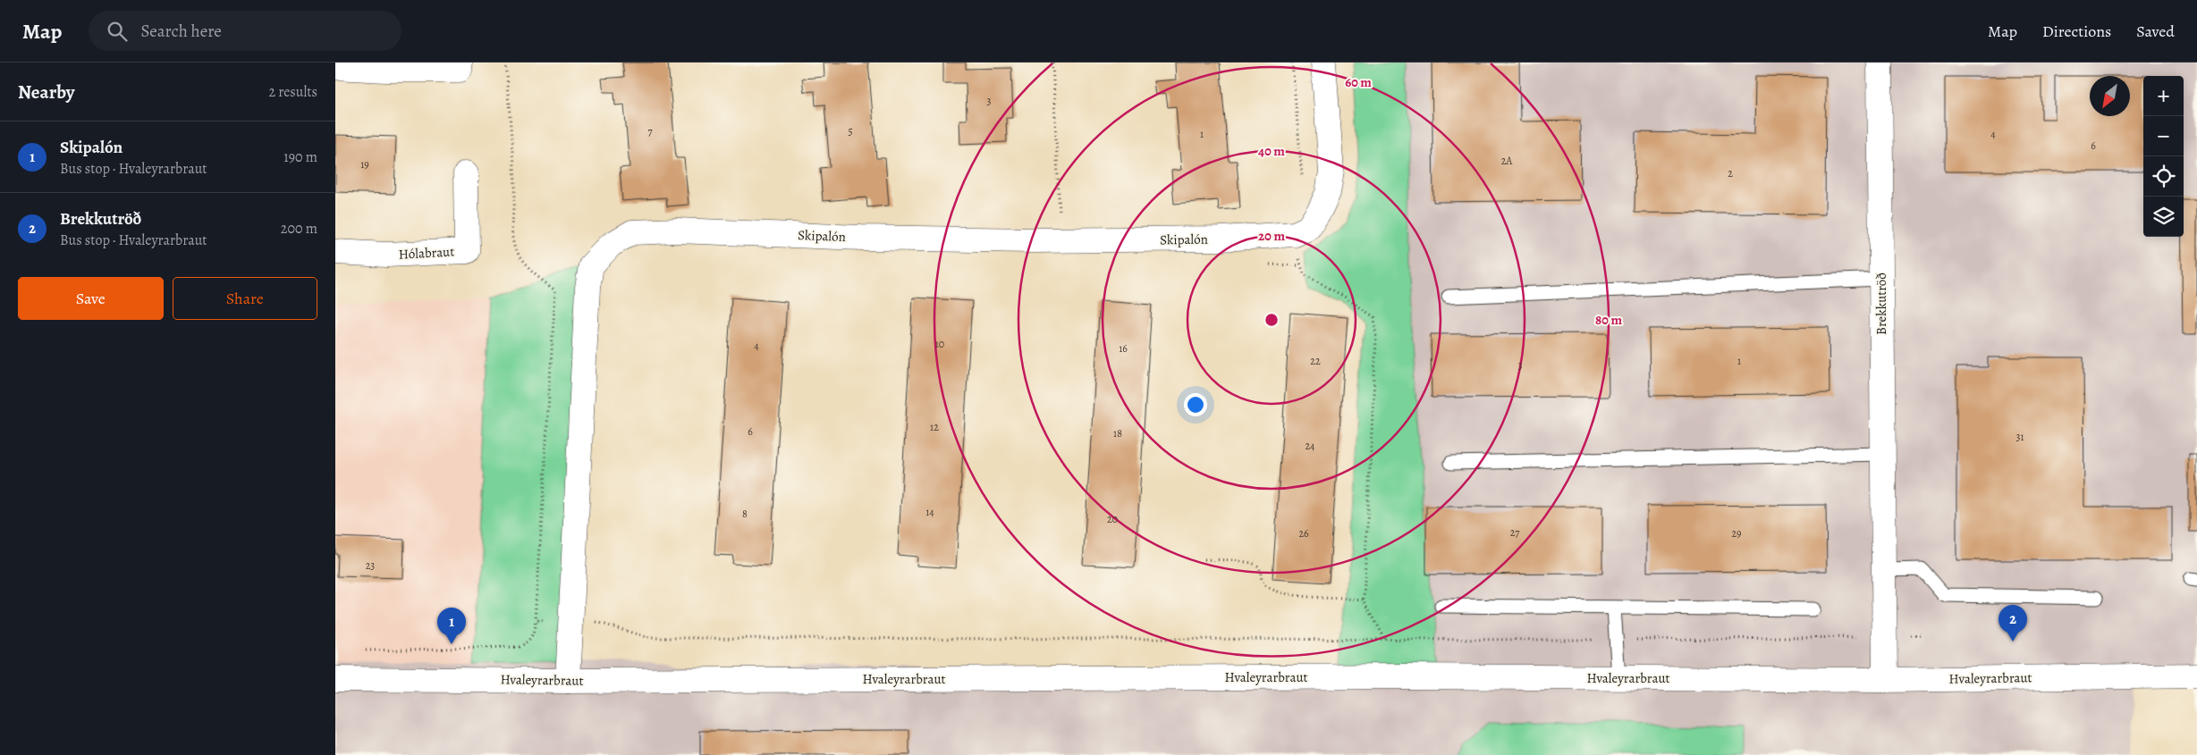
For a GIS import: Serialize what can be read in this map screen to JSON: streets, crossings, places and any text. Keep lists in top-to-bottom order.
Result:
{
  "streets": {
    "street": [
      "Skipalón",
      "Hólabraut",
      "Brekkutröð",
      "Hvaleyrarbraut"
    ]
  },
  "crossings": [
    ["Skipalón", "Hvaleyrarbraut"],
    ["Brekkutröð", "Hvaleyrarbraut"]
  ],
  "house_numbers": [
    "3",
    "7",
    "5",
    "1",
    "4",
    "6",
    "2A",
    "19",
    "2",
    "10",
    "4",
    "16",
    "22",
    "1",
    "3",
    "12",
    "6",
    "18",
    "31",
    "24",
    "14",
    "8",
    "20",
    "27",
    "26",
    "29",
    "23"
  ],
  "north": "bottom left",
  "page": {
    "header": "Map",
    "search": "Search here",
    "nav": ["Map", "Directions", "Saved"],
    "heading": ["Nearby", "2 results"],
    "map_buttons": ["+", "−"],
    "list": [
      {
        "mark": "1",
        "name": "Skipalón",
        "note": "Bus stop · Hvaleyrarbraut",
        "value": "190 m"
      },
      {
        "mark": "2",
        "name": "Brekkutröð",
        "note": "Bus stop · Hvaleyrarbraut",
        "value": "200 m"
      }
    ],
    "buttons": ["Save", "Share"],
    "pins": ["2", "1"]
  },
  "rings": [
    "60 m",
    "40 m",
    "20 m",
    "80 m"
  ]
}
